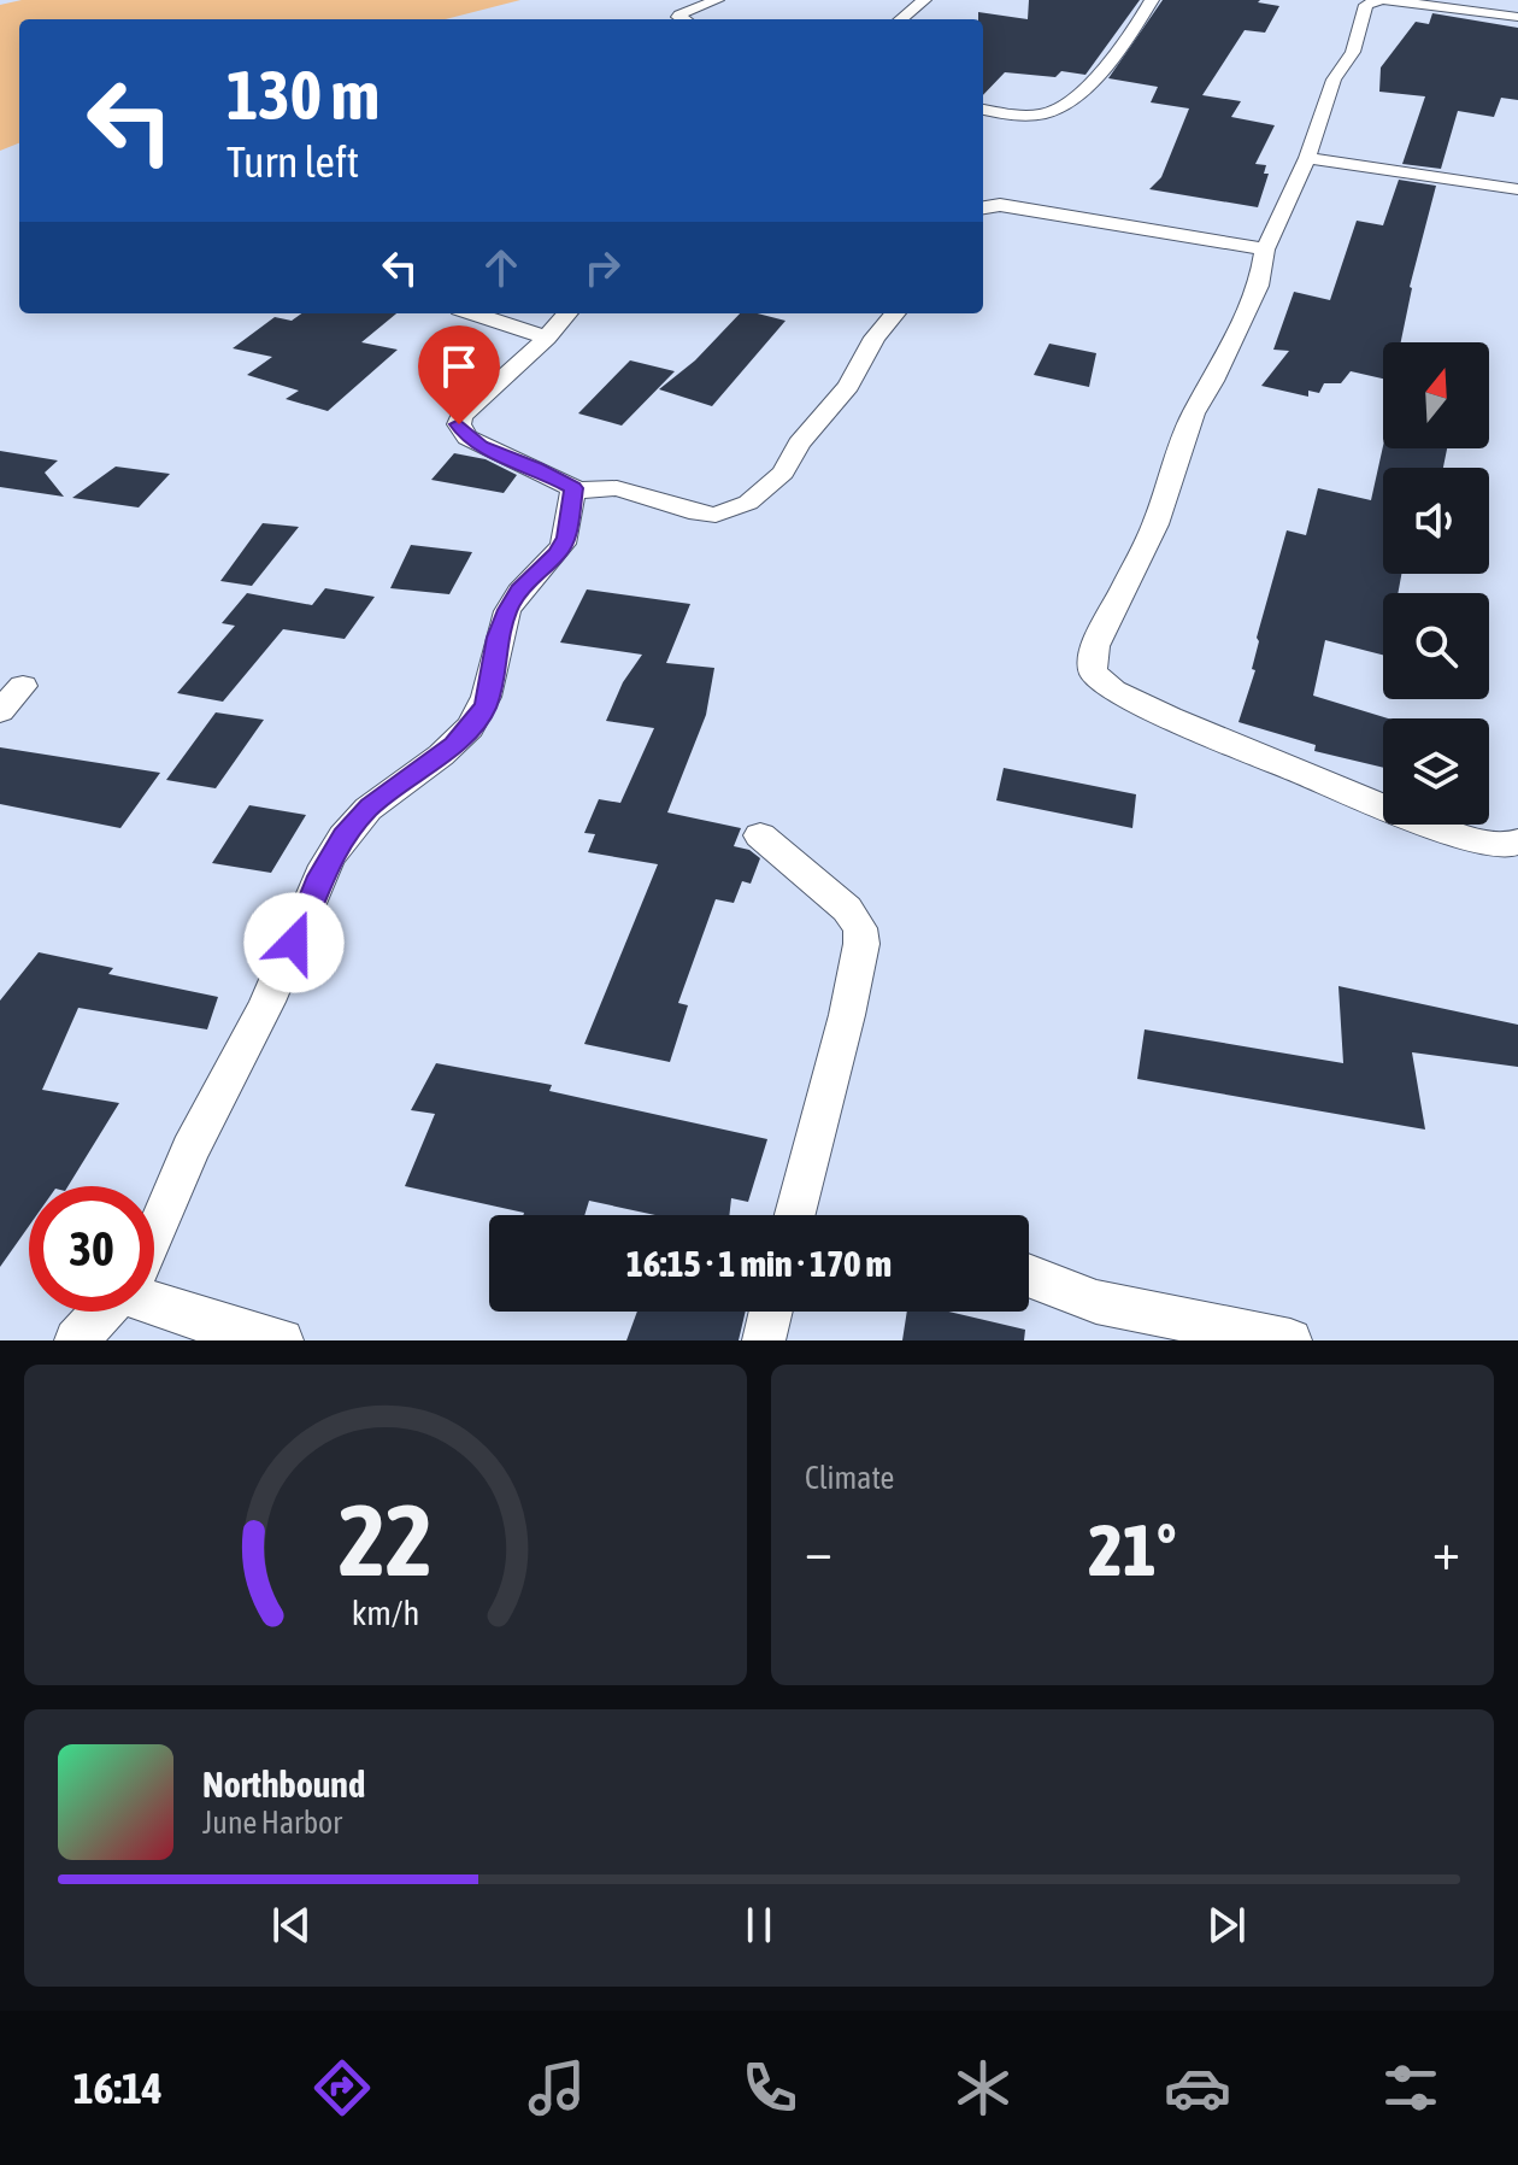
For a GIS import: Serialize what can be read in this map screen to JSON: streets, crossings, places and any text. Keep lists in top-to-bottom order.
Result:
{
  "north": "top",
  "page": {
    "turn": ["130 m", "Turn left"],
    "limit": "30",
    "trip": "16:15 · 1 min · 170 m",
    "tile": "Climate",
    "heat": ["−", "21°", "+"],
    "song": ["Northbound", "June Harbor"],
    "tabs": "16:14",
    "gauge": ["22", "km/h"]
  }
}
